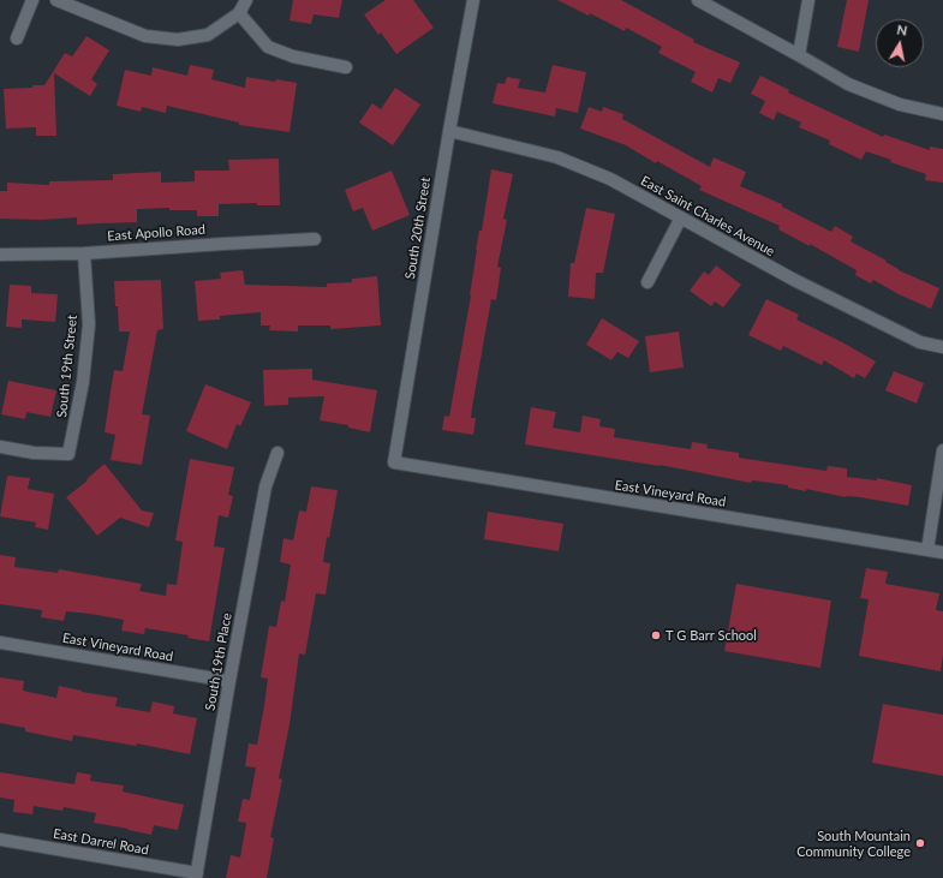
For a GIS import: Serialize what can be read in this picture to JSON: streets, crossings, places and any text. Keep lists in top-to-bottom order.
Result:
{
  "streets": {
    "street": [
      "East Saint Charles Avenue",
      "South 20th Street",
      "East Apollo Road",
      "South 19th Street",
      "East Vineyard Road",
      "South 19th Place",
      "East Darrel Road"
    ]
  },
  "crossings": [
    ["East Saint Charles Avenue", "South 20th Street"],
    ["South 20th Street", "East Vineyard Road"],
    ["East Apollo Road", "South 19th Street"],
    ["East Vineyard Road", "South 19th Place"],
    ["South 19th Place", "East Darrel Road"]
  ],
  "places": ["T G Barr School", "South Mountain Community College"],
  "north": "top"
}
